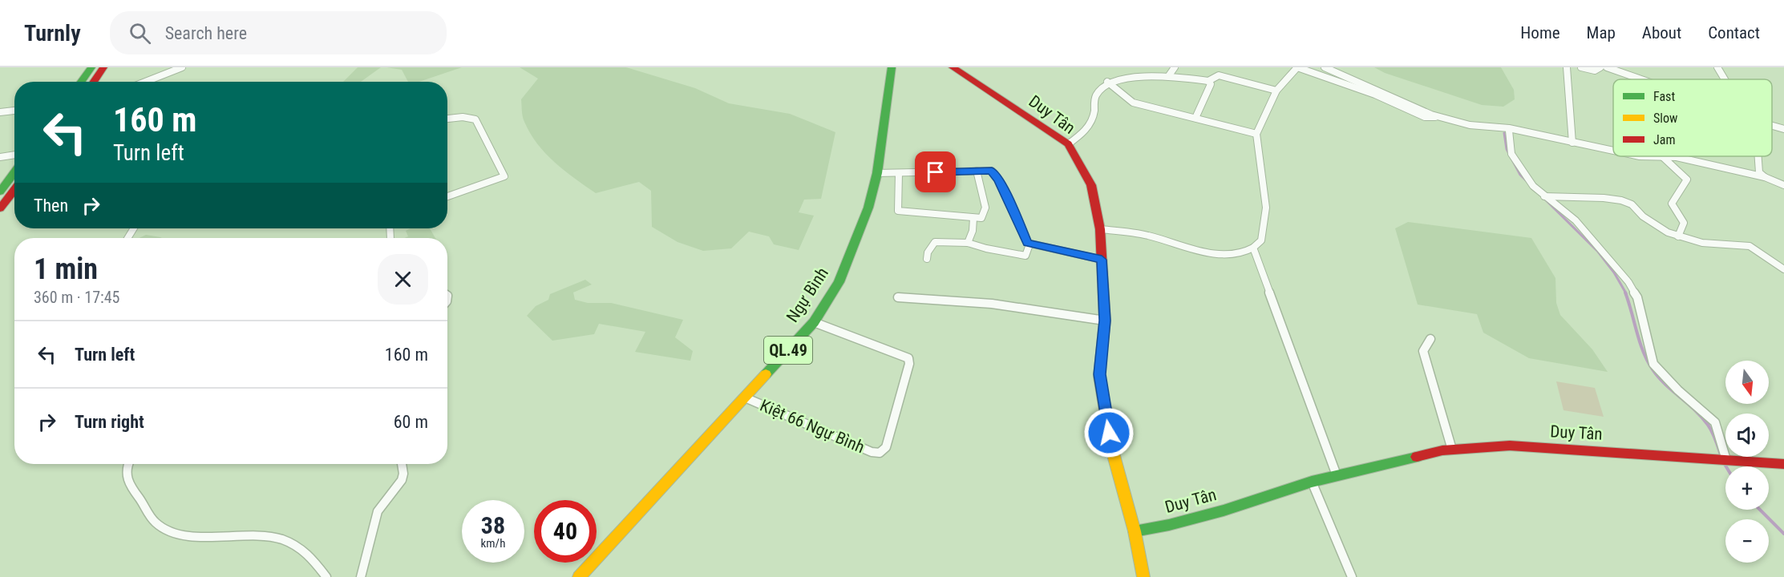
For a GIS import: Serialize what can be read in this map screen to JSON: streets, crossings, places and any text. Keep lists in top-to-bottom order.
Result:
{
  "streets": {
    "main road": ["Duy Tân", "Ngự Bình", "QL.49"],
    "street": ["Kiệt 66 Ngự Bình"]
  },
  "crossings": [
    ["Ngự Bình", "Kiệt 66 Ngự Bình"]
  ],
  "legend": ["Fast", "Slow", "Jam"],
  "north": "bottom",
  "page": {
    "header": "Turnly",
    "search": "Search here",
    "nav": [
      "Home",
      "Map",
      "About",
      "Contact"
    ],
    "turn": ["160 m", "Turn left"],
    "then": "Then",
    "heading": ["1 min", "360 m · 17:45"],
    "list": [
      {
        "name": "Turn left",
        "value": "160 m"
      },
      {
        "name": "Turn right",
        "value": "60 m"
      }
    ],
    "map_buttons": ["+", "−"],
    "speed": "38 km/h",
    "limit": "40"
  }
}
